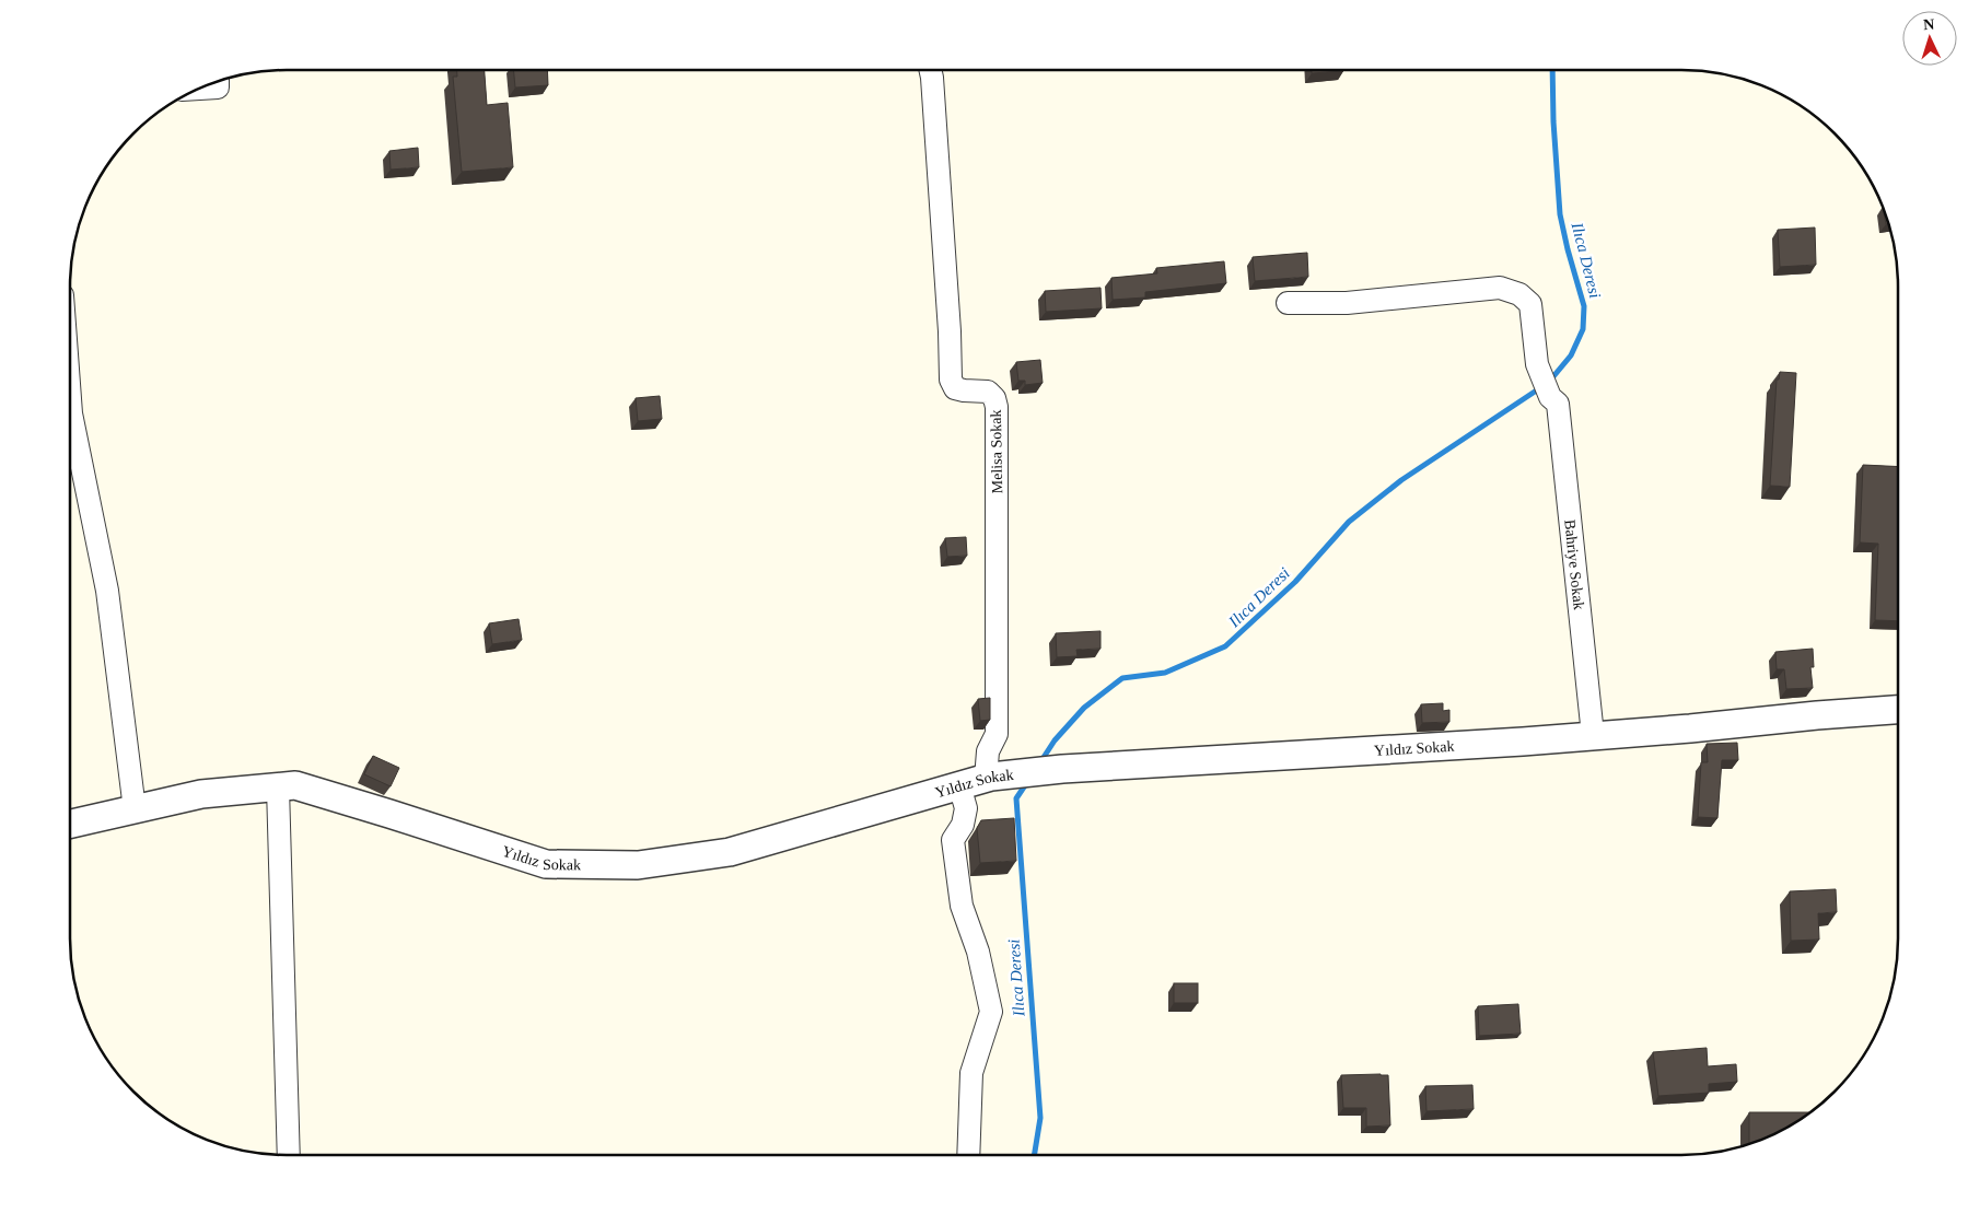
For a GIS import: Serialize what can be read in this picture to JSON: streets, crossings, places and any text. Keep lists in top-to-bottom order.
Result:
{
  "streets": {
    "street": ["Melisa Sokak", "Bahriye Sokak", "Yıldız Sokak"]
  },
  "crossings": [
    ["Melisa Sokak", "Yıldız Sokak"],
    ["Bahriye Sokak", "Yıldız Sokak"]
  ],
  "water": ["Ilıca Deresi"],
  "north": "top"
}
